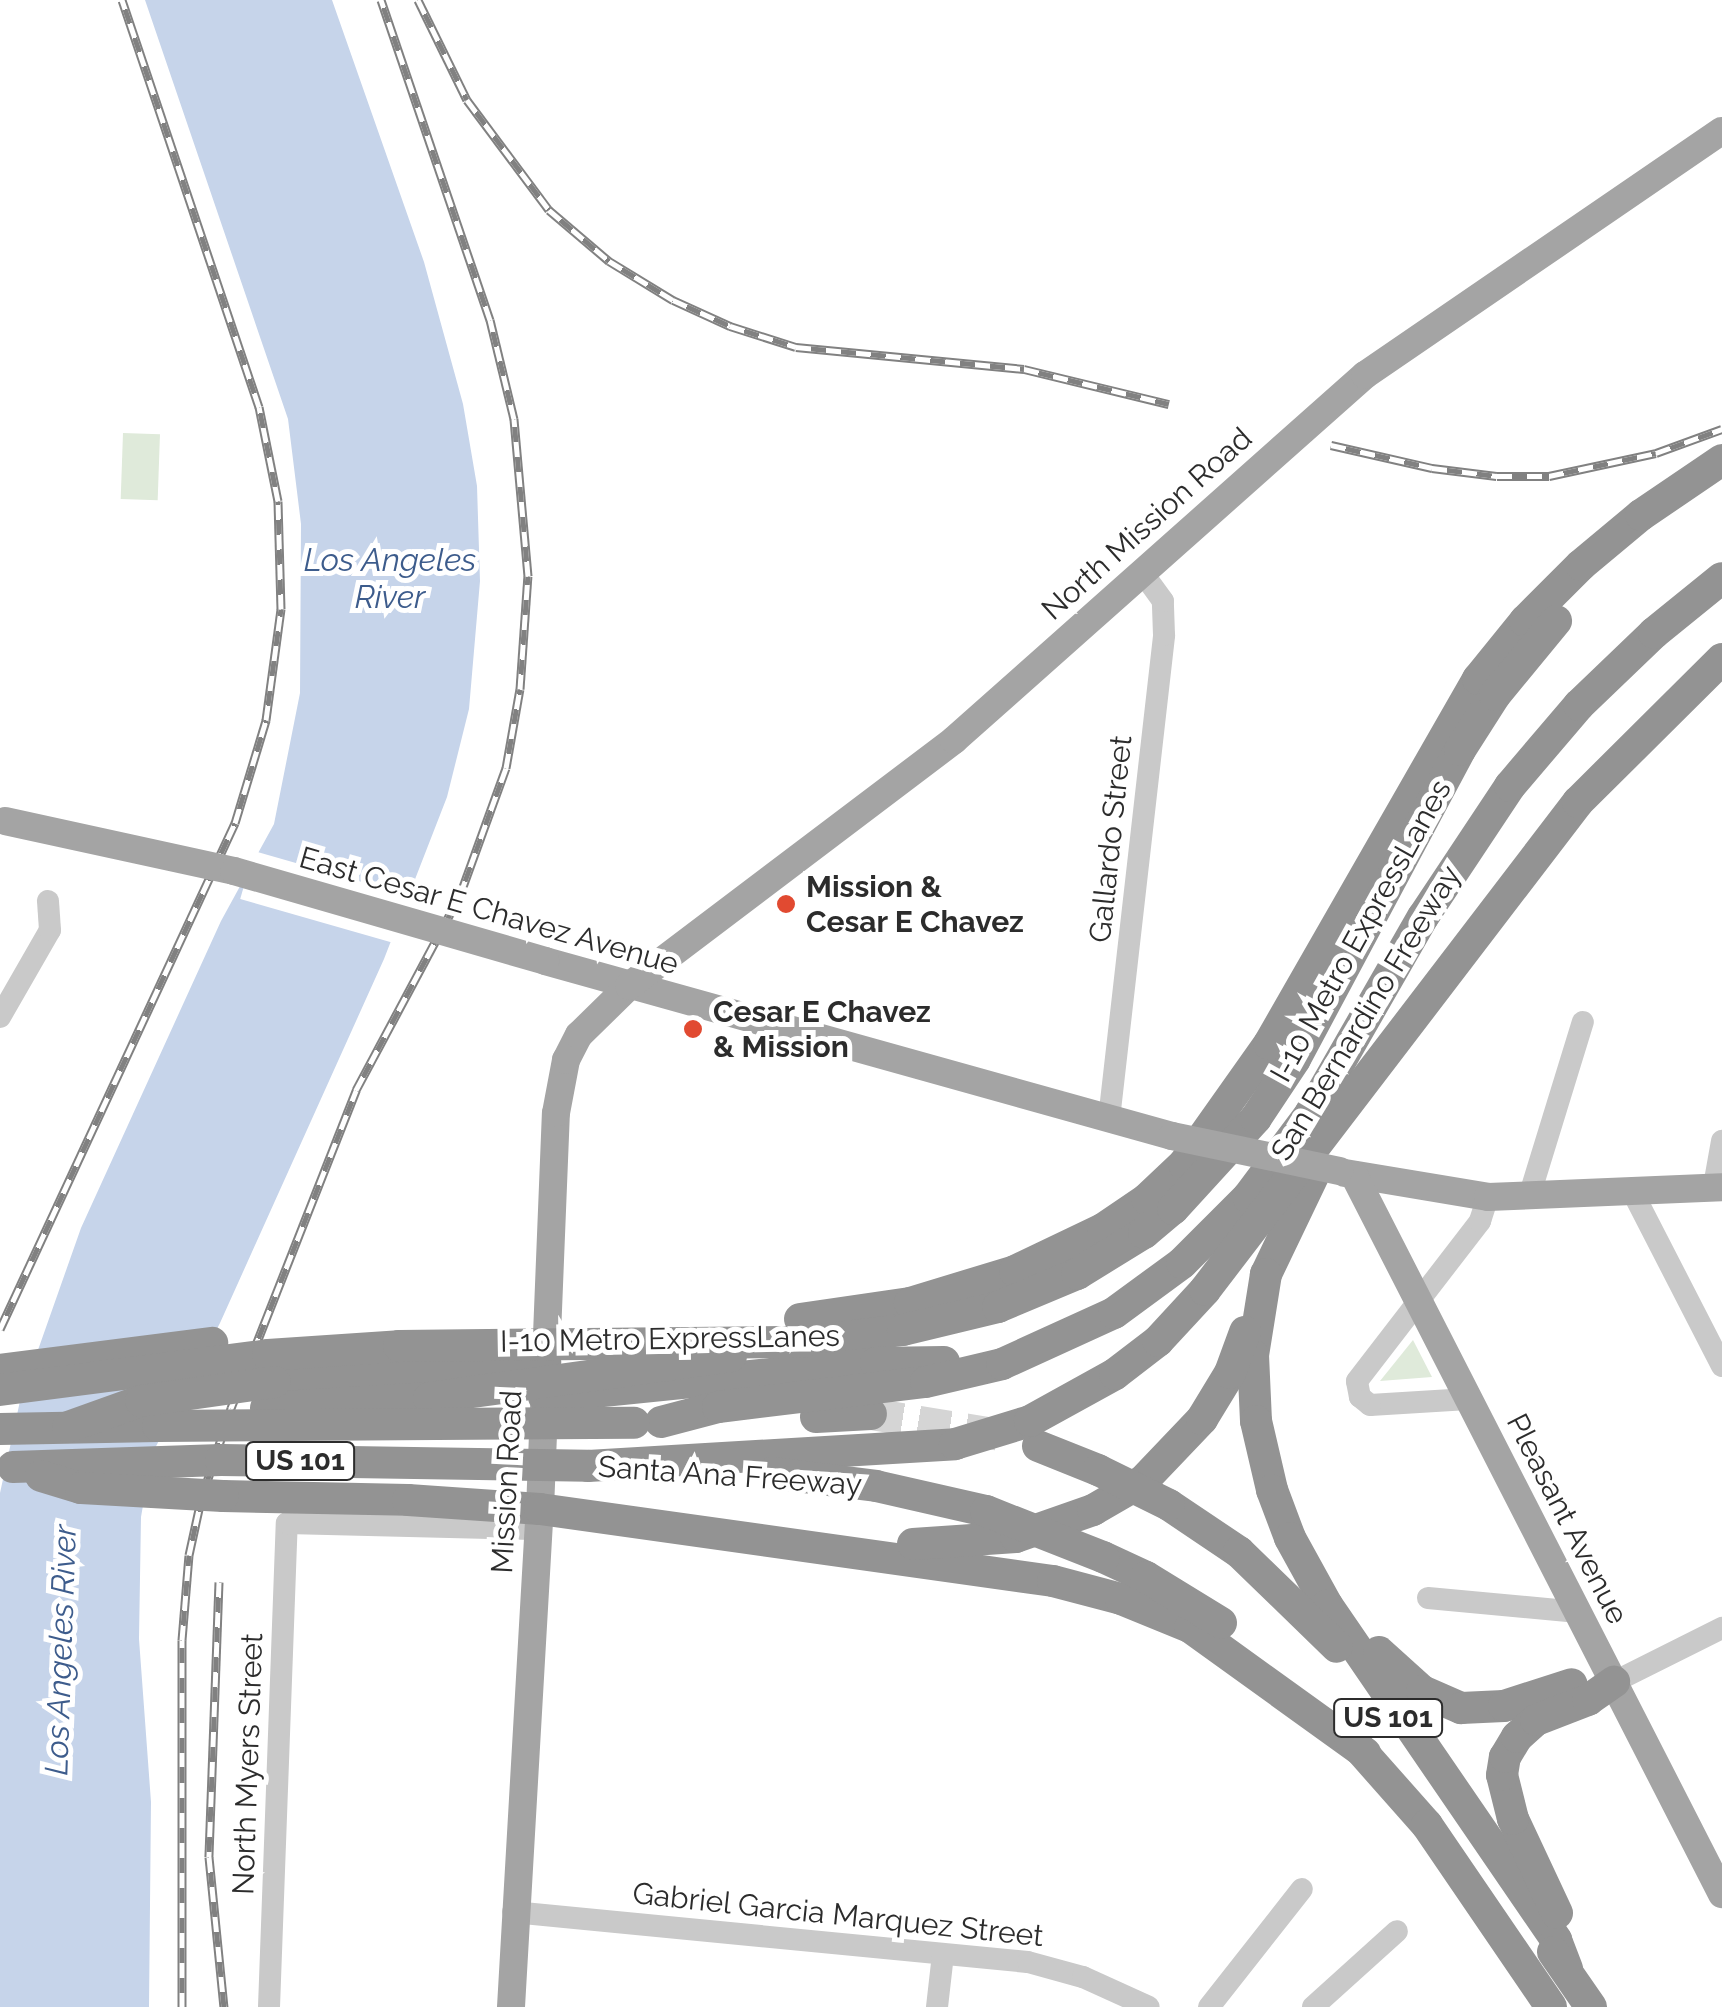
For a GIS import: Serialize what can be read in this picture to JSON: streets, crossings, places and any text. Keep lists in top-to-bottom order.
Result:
{
  "streets": {
    "highway": [
      "I-10 Metro ExpressLanes",
      "San Bernardino Freeway",
      "US 101",
      "Santa Ana Freeway"
    ],
    "main road": [
      "North Mission Road",
      "East Cesar E Chavez Avenue",
      "Mission Road",
      "Pleasant Avenue"
    ],
    "street": ["Gallardo Street", "North Myers Street", "Gabriel Garcia Marquez Street"]
  },
  "crossings": [
    ["North Mission Road", "Gallardo Street"],
    ["North Mission Road", "East Cesar E Chavez Avenue"],
    ["North Mission Road", "Mission Road"],
    ["Gallardo Street", "East Cesar E Chavez Avenue"],
    ["East Cesar E Chavez Avenue", "Mission Road"],
    ["East Cesar E Chavez Avenue", "Pleasant Avenue"],
    ["San Bernardino Freeway", "Santa Ana Freeway"],
    ["Mission Road", "North Myers Street"],
    ["Mission Road", "Gabriel Garcia Marquez Street"]
  ],
  "water": ["Los Angeles River"],
  "places": ["Mission & Cesar E Chavez", "Cesar E Chavez & Mission"]
}
